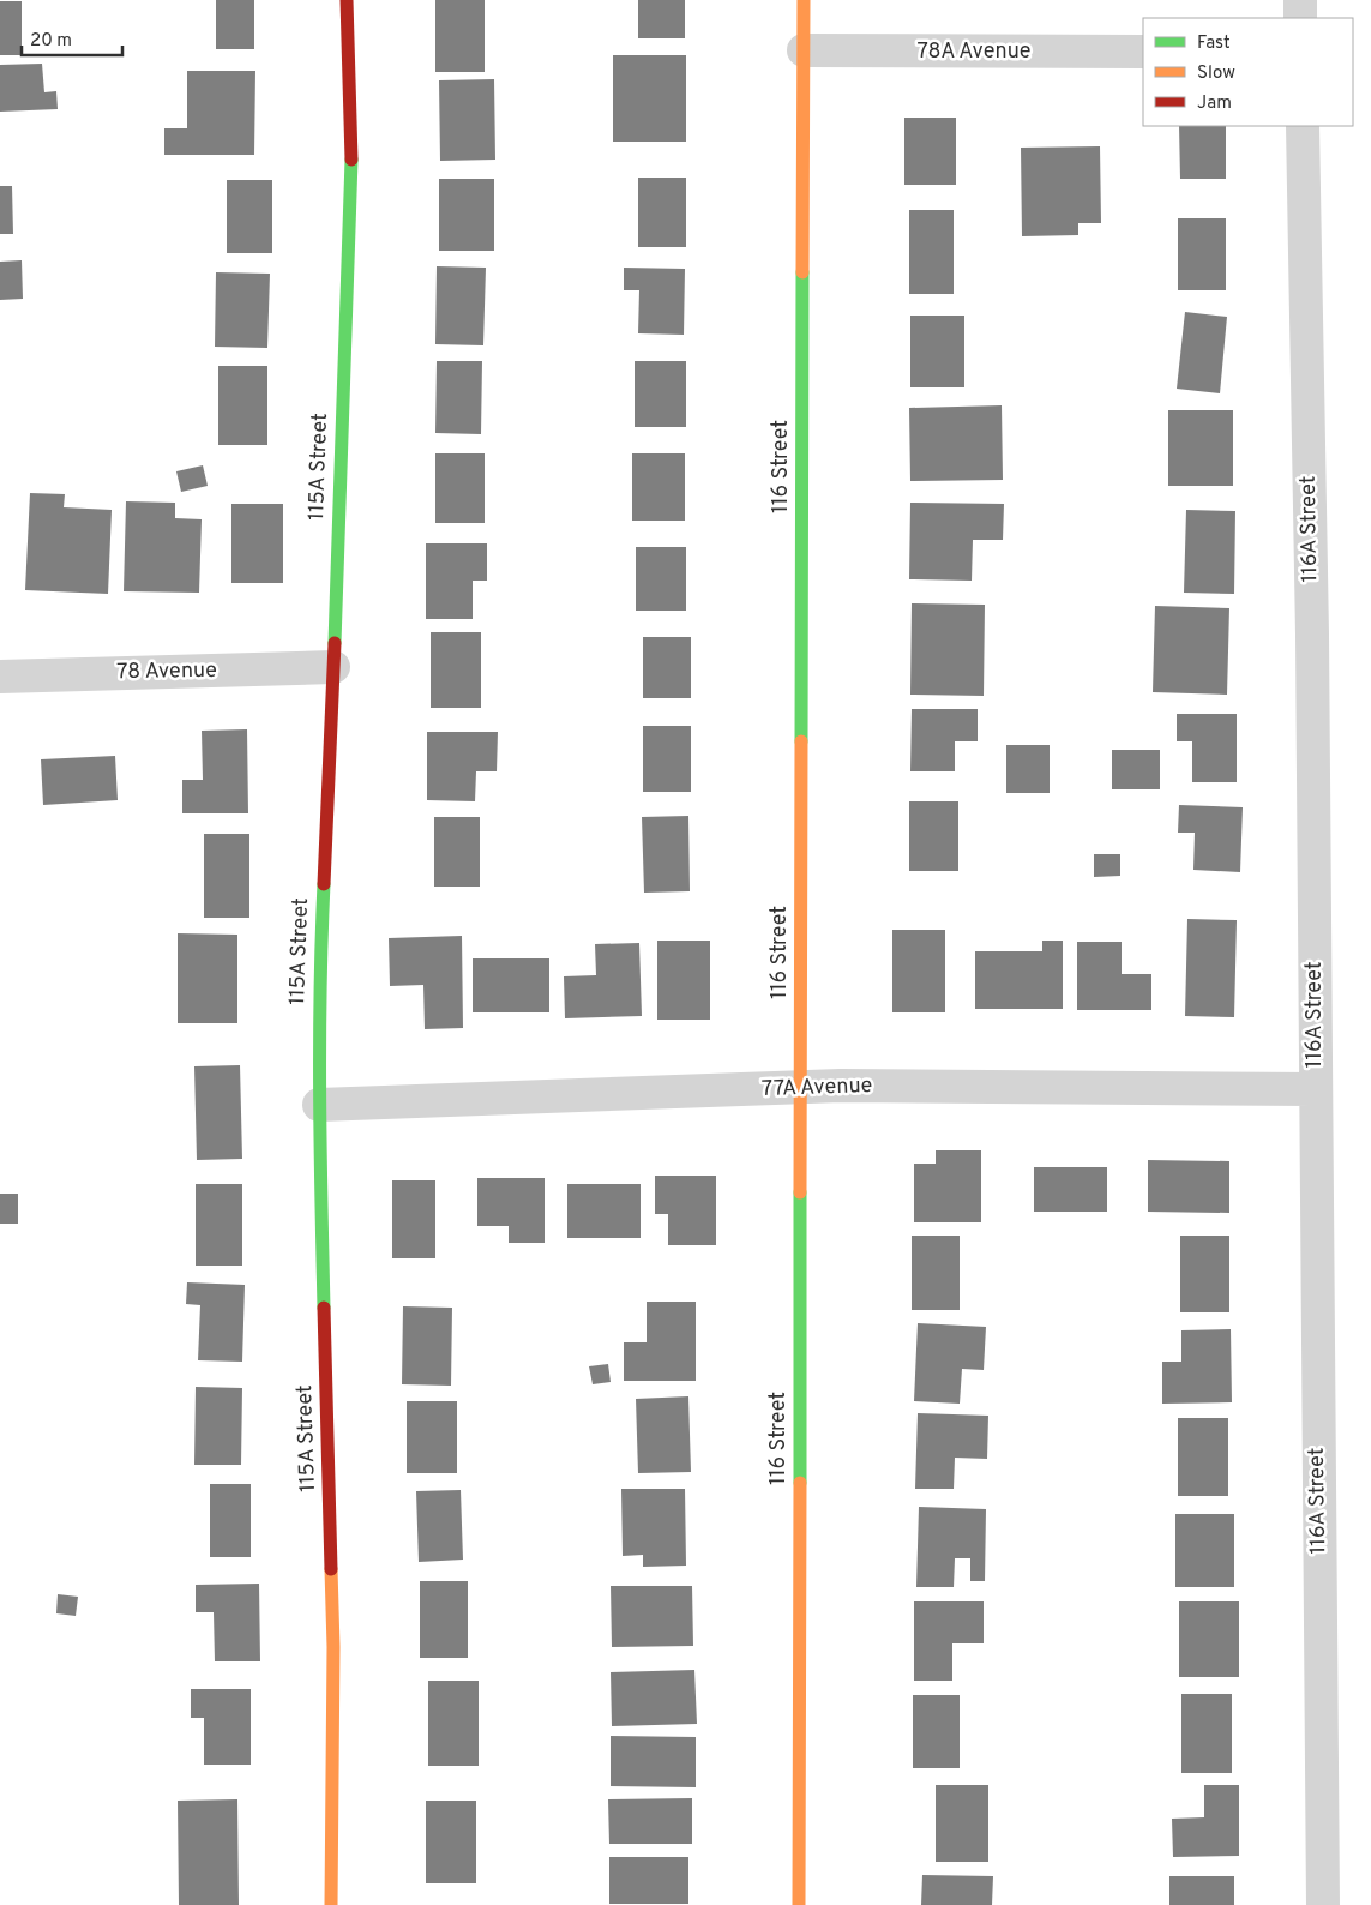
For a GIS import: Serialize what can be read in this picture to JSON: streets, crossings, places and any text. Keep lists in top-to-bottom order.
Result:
{
  "streets": {
    "street": [
      "78A Avenue",
      "115A Street",
      "116 Street",
      "116A Street",
      "78 Avenue",
      "77A Avenue"
    ]
  },
  "crossings": [
    ["78A Avenue", "116 Street"],
    ["115A Street", "78 Avenue"],
    ["115A Street", "77A Avenue"],
    ["116 Street", "77A Avenue"],
    ["116A Street", "77A Avenue"]
  ],
  "legend": ["Fast", "Slow", "Jam"],
  "scale_bar": "20 m"
}
